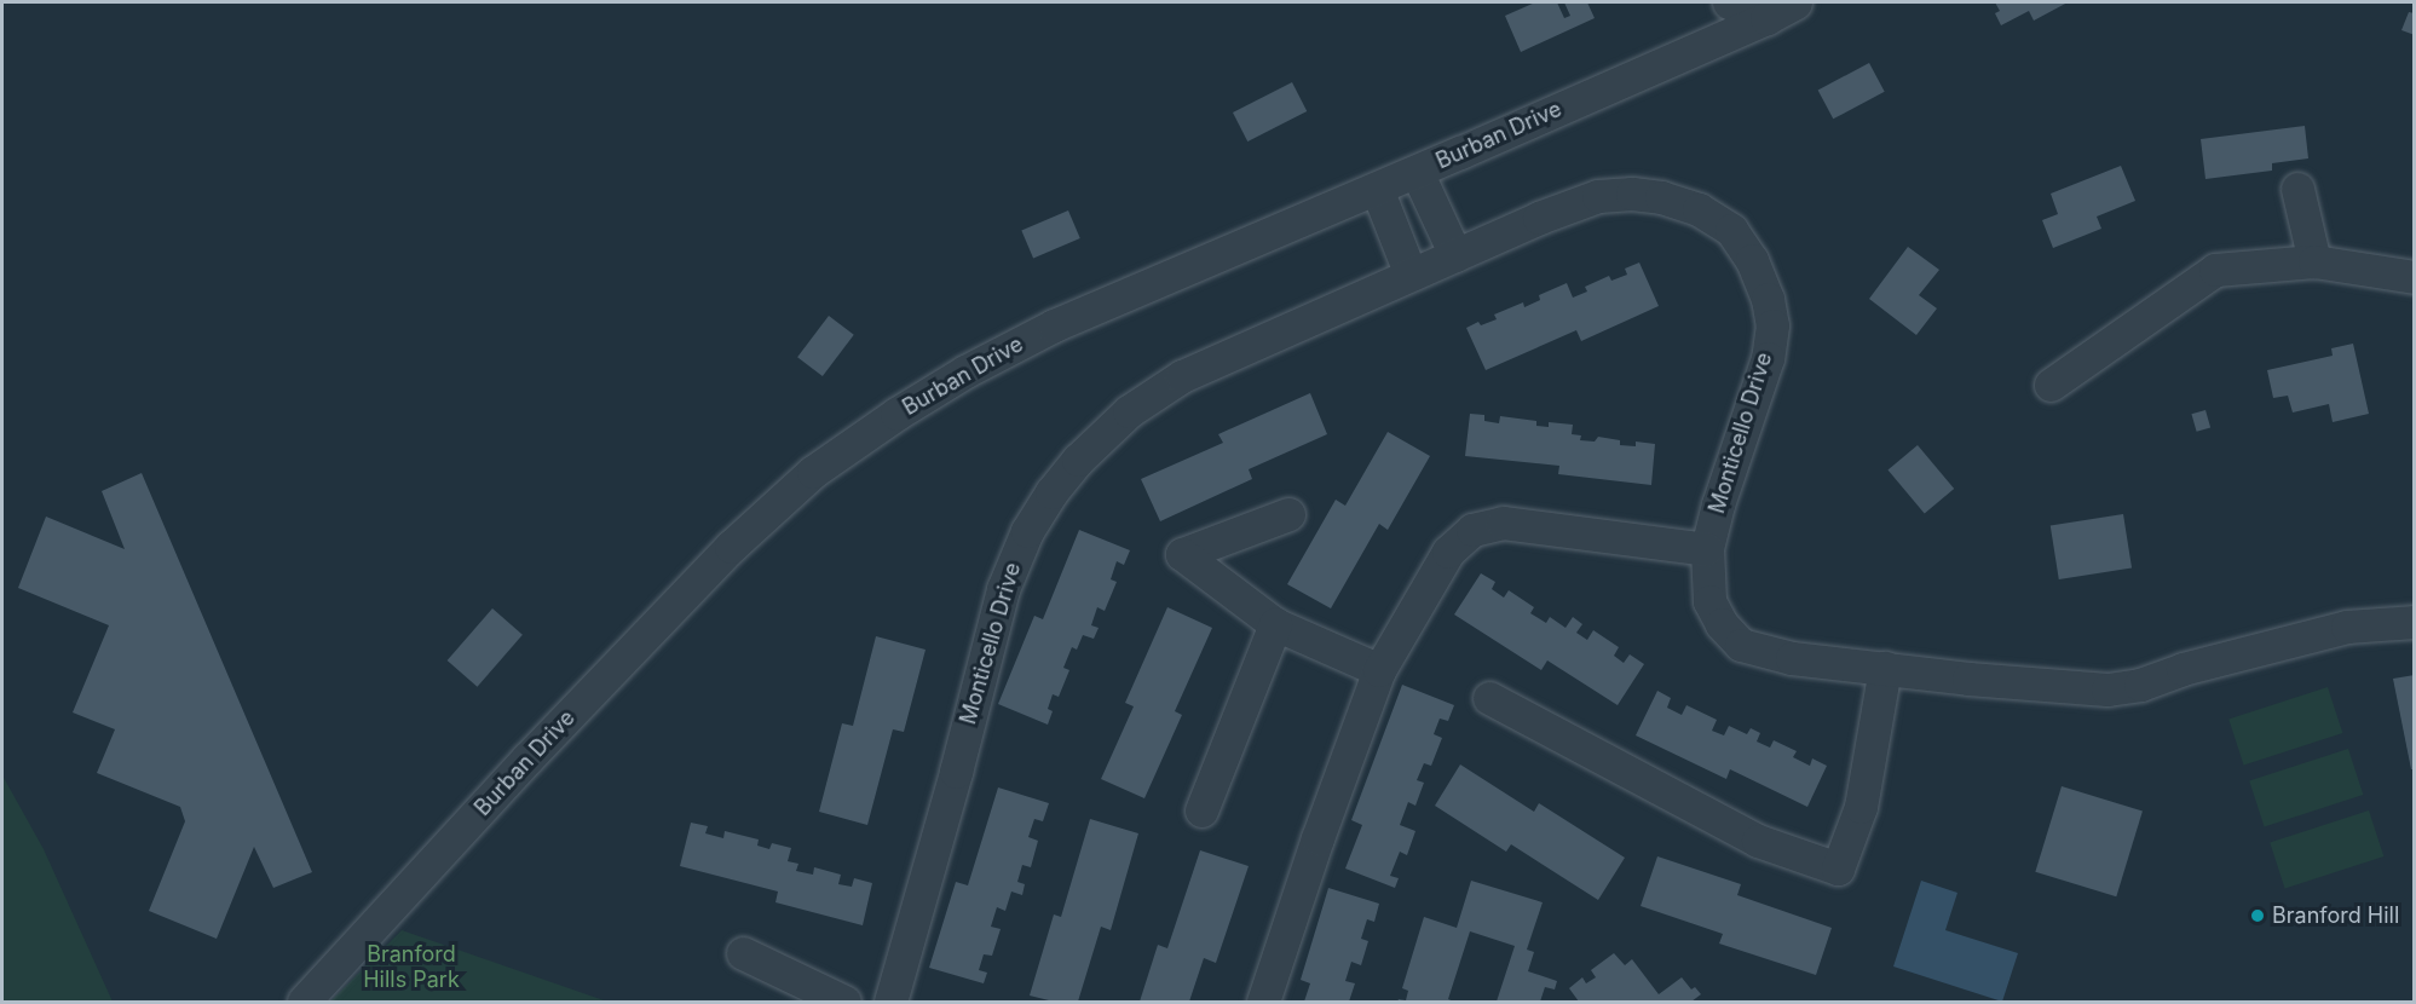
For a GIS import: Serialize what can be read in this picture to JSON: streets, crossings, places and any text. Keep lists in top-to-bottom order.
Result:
{
  "streets": {
    "street": ["Burban Drive", "Monticello Drive"]
  },
  "parks": ["Branford Hills Park"],
  "places": ["Branford Hill"]
}
